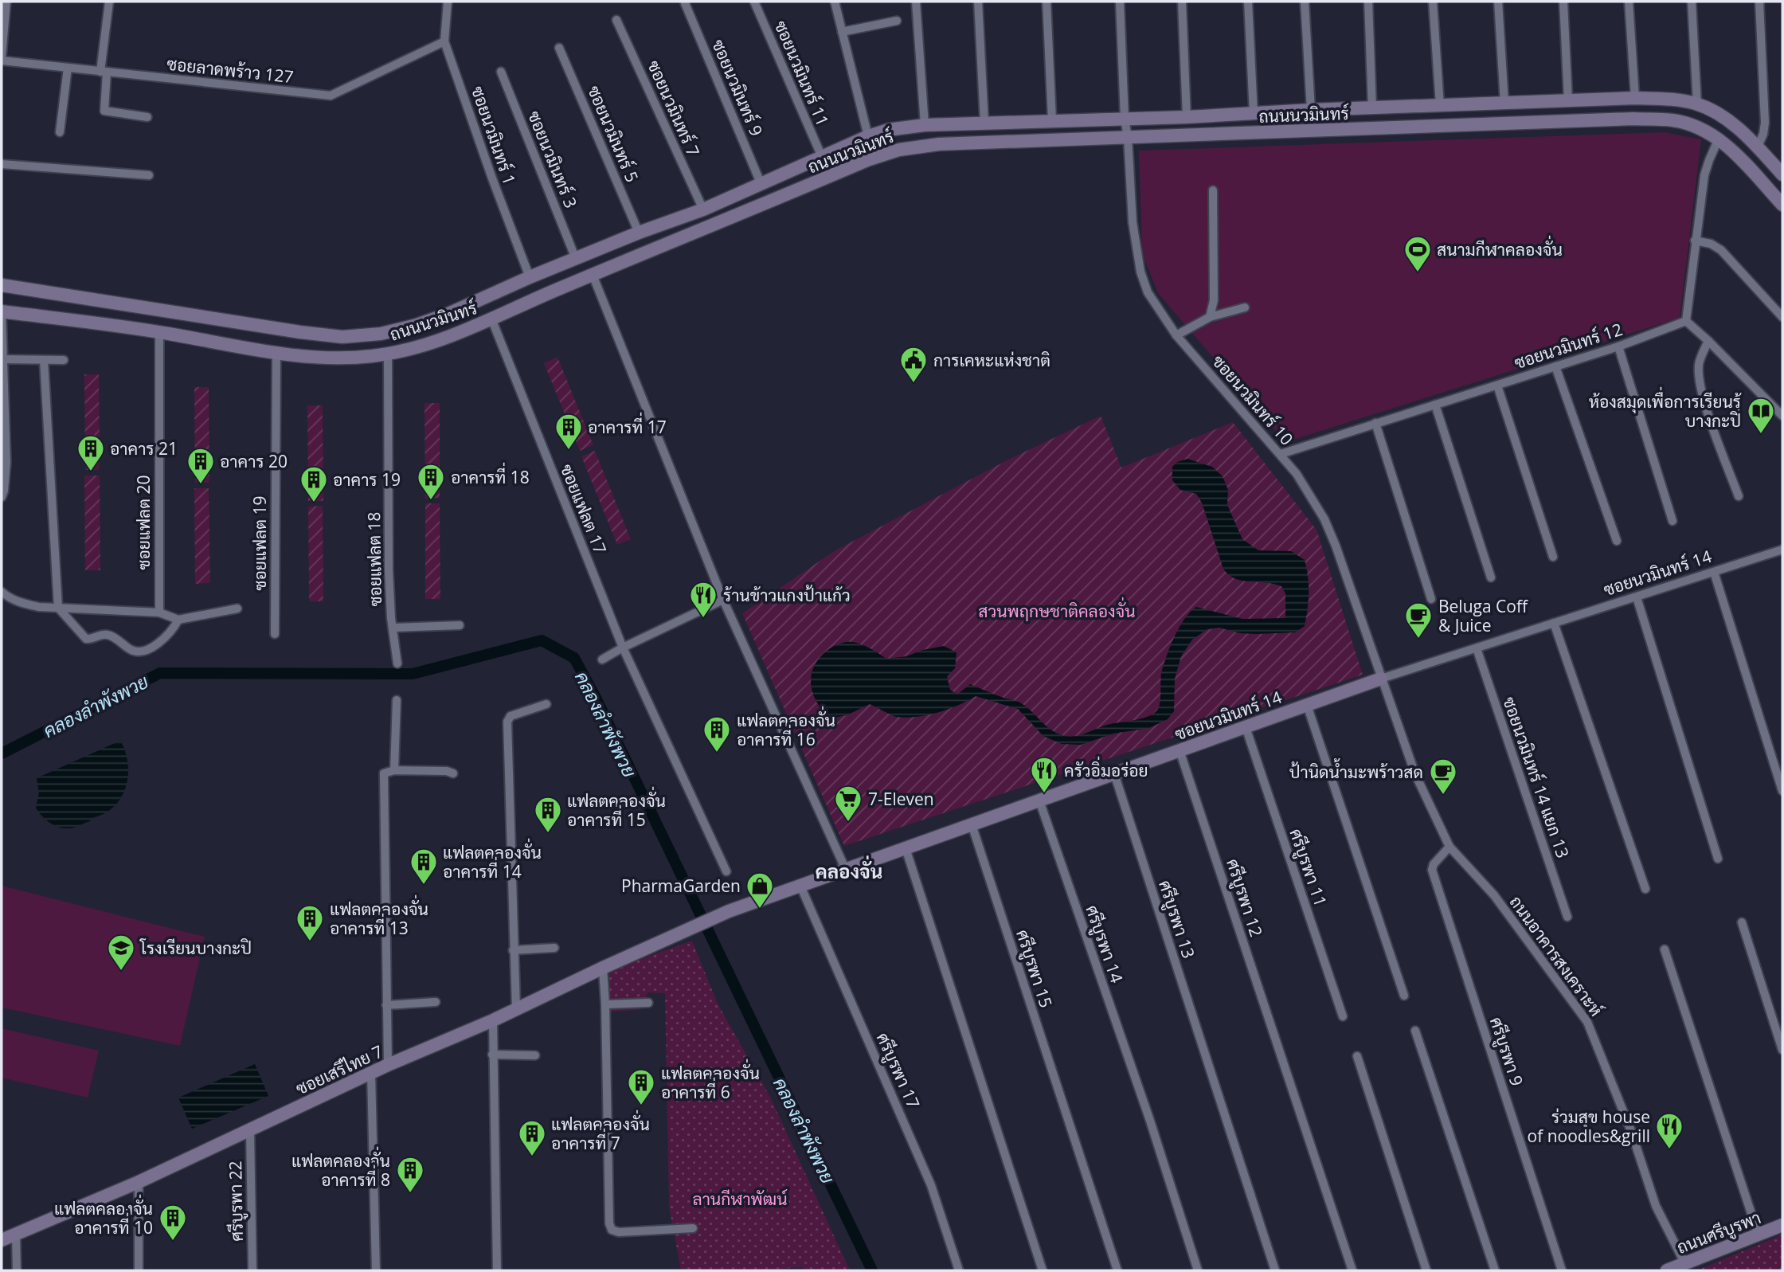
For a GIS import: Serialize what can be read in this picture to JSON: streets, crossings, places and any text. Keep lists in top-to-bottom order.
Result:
{
  "streets": {
    "main road": [
      "ถนนนวมินทร์",
      "ซอยนวมินทร์ 14",
      "ซอยเสรีไทย 7",
      "ถนนศรีบูรพา"
    ],
    "street": [
      "ซอยลาดพร้าว 127",
      "ซอยนวมินทร์ 11",
      "ซอยนวมินทร์ 9",
      "ซอยนวมินทร์ 7",
      "ซอยนวมินทร์ 5",
      "ซอยนวมินทร์ 1",
      "ซอยนวมินทร์ 3",
      "ซอยนวมินทร์ 12",
      "ซอยนวมินทร์ 10",
      "ซอยแฟลต 17",
      "ซอยแฟลต 20",
      "ซอยแฟลต 19",
      "ซอยแฟลต 18",
      "ซอยนวมินทร์ 14 แยก 13",
      "ศรีบูรพา 11",
      "ศรีบูรพา 12",
      "ศรีบูรพา 13",
      "ศรีบูรพา 14",
      "ถนนอาคารสงเคราะห์",
      "ศรีบูรพา 15",
      "ศรีบูรพา 9",
      "ศรีบูรพา 17",
      "ศรีบูรพา 22"
    ]
  },
  "crossings": [
    ["ซอยลาดพร้าว 127", "ซอยนวมินทร์ 1"],
    ["ซอยนวมินทร์ 11", "ถนนนวมินทร์"],
    ["ซอยนวมินทร์ 9", "ถนนนวมินทร์"],
    ["ซอยนวมินทร์ 7", "ถนนนวมินทร์"],
    ["ถนนนวมินทร์", "ซอยนวมินทร์ 5"],
    ["ถนนนวมินทร์", "ซอยนวมินทร์ 1"],
    ["ถนนนวมินทร์", "ซอยนวมินทร์ 3"],
    ["ถนนนวมินทร์", "ซอยนวมินทร์ 10"],
    ["ถนนนวมินทร์", "ซอยแฟลต 17"],
    ["ถนนนวมินทร์", "ซอยแฟลต 20"],
    ["ถนนนวมินทร์", "ซอยแฟลต 19"],
    ["ถนนนวมินทร์", "ซอยแฟลต 18"],
    ["ซอยนวมินทร์ 12", "ซอยนวมินทร์ 10"],
    ["ซอยนวมินทร์ 10", "ซอยนวมินทร์ 14"],
    ["ซอยนวมินทร์ 10", "ถนนอาคารสงเคราะห์"],
    ["ซอยนวมินทร์ 14", "ซอยนวมินทร์ 14 แยก 13"],
    ["ซอยนวมินทร์ 14", "ศรีบูรพา 11"],
    ["ซอยนวมินทร์ 14", "ศรีบูรพา 12"],
    ["ซอยนวมินทร์ 14", "ศรีบูรพา 13"],
    ["ซอยนวมินทร์ 14", "ศรีบูรพา 14"],
    ["ซอยนวมินทร์ 14", "ถนนอาคารสงเคราะห์"],
    ["ซอยนวมินทร์ 14", "ศรีบูรพา 15"],
    ["ซอยนวมินทร์ 14", "ซอยเสรีไทย 7"],
    ["ซอยนวมินทร์ 14", "ศรีบูรพา 17"],
    ["ถนนอาคารสงเคราะห์", "ศรีบูรพา 9"],
    ["ถนนอาคารสงเคราะห์", "ถนนศรีบูรพา"],
    ["ซอยเสรีไทย 7", "ศรีบูรพา 22"]
  ],
  "districts": ["คลองจั่น"],
  "water": ["คลองลำพังพวย"],
  "parks": ["สวนพฤกษชาติคลองจั่น", "ลานกีฬาพัฒน์"],
  "places": {
    "sports": ["สนามกีฬาคลองจั่น"],
    "public building": ["การเคหะแห่งชาติ"],
    "library": ["ห้องสมุดเพื่อการเรียนรู้ บางกะปิ"],
    "building": [
      "อาคารที่ 17",
      "อาคาร 21",
      "อาคาร 20",
      "อาคารที่ 18",
      "อาคาร 19",
      "แฟลตคลองจั่น อาคารที่ 16",
      "แฟลตคลองจั่น อาคารที่ 15",
      "แฟลตคลองจั่น อาคารที่ 14",
      "แฟลตคลองจั่น อาคารที่ 13",
      "แฟลตคลองจั่น อาคารที่ 6",
      "แฟลตคลองจั่น อาคารที่ 7",
      "แฟลตคลองจั่น อาคารที่ 8",
      "แฟลตคลองจั่น อาคารที่ 10"
    ],
    "restaurant": ["ร้านข้าวแกงป้าแก้ว", "ครัวอิ่มอร่อย", "ร่วมสุข house of noodles&grill"],
    "cafe": ["Beluga Coff & Juice", "ป้านิดน้ำมะพร้าวสด"],
    "supermarket": ["7-Eleven"],
    "shop": ["PharmaGarden"],
    "school or university": ["โรงเรียนบางกะปิ"]
  }
}
